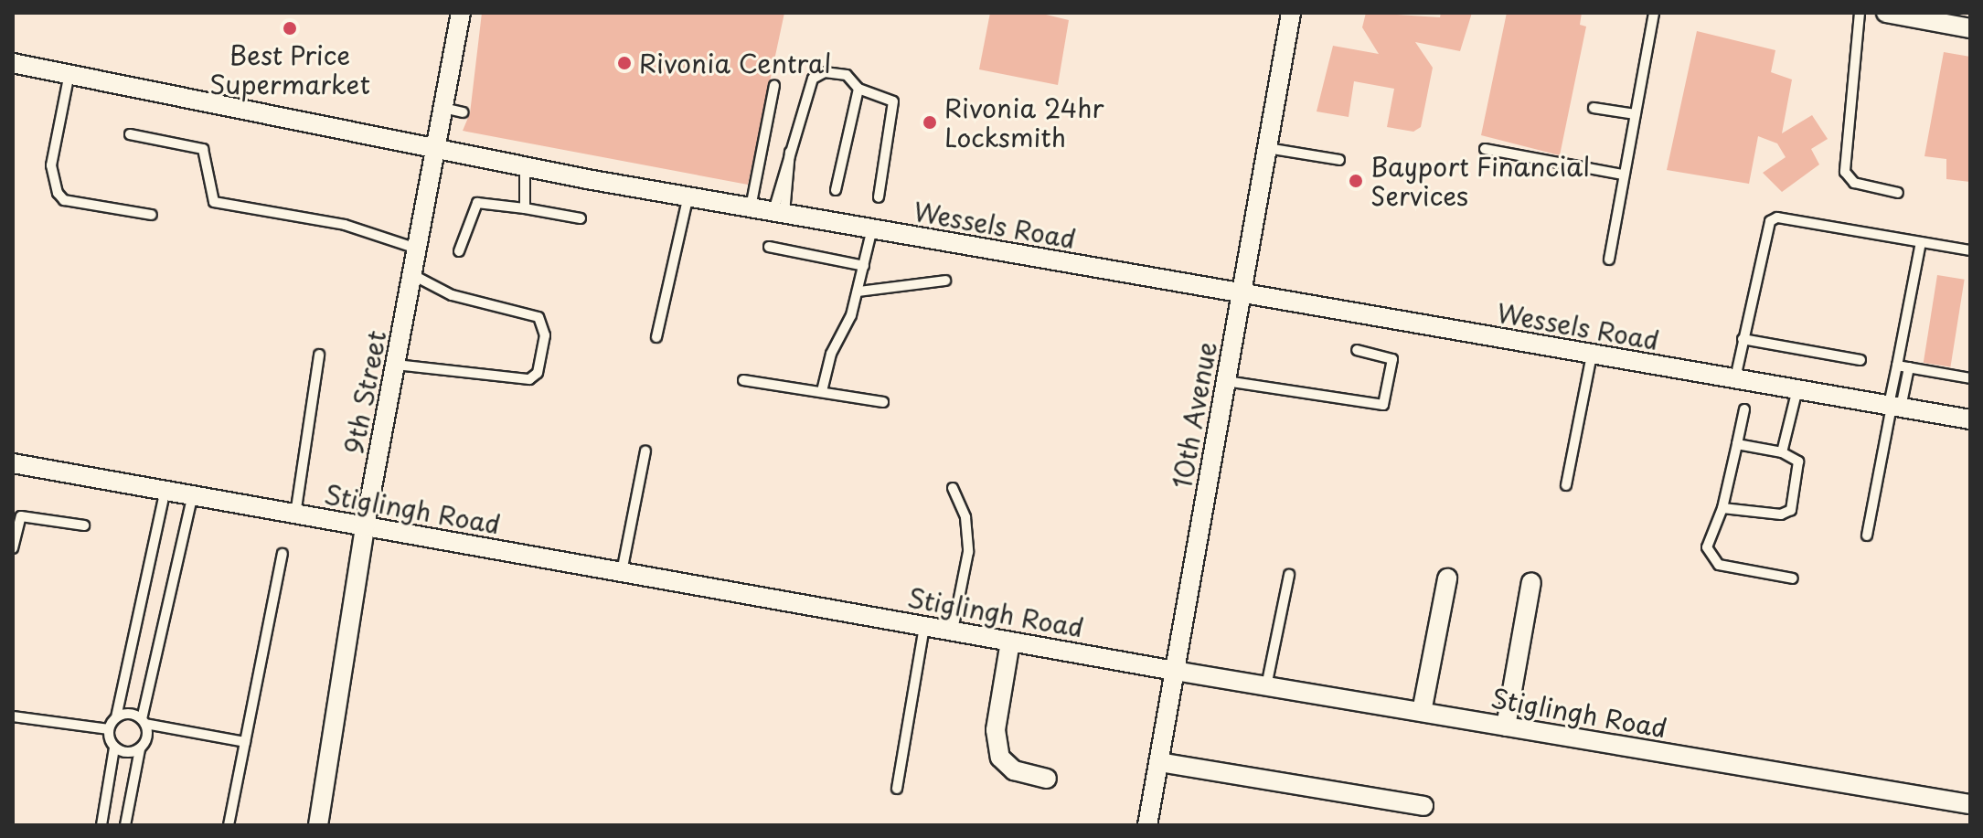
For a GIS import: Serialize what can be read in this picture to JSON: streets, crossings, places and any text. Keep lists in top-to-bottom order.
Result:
{
  "streets": {
    "street": [
      "Wessels Road",
      "9th Street",
      "10th Avenue",
      "Stiglingh Road"
    ]
  },
  "crossings": [
    ["Wessels Road", "9th Street"],
    ["Wessels Road", "10th Avenue"],
    ["9th Street", "Stiglingh Road"],
    ["10th Avenue", "Stiglingh Road"]
  ],
  "places": [
    "Best Price Supermarket",
    "Rivonia Central",
    "Rivonia 24hr Locksmith",
    "Bayport Financial Services"
  ]
}
